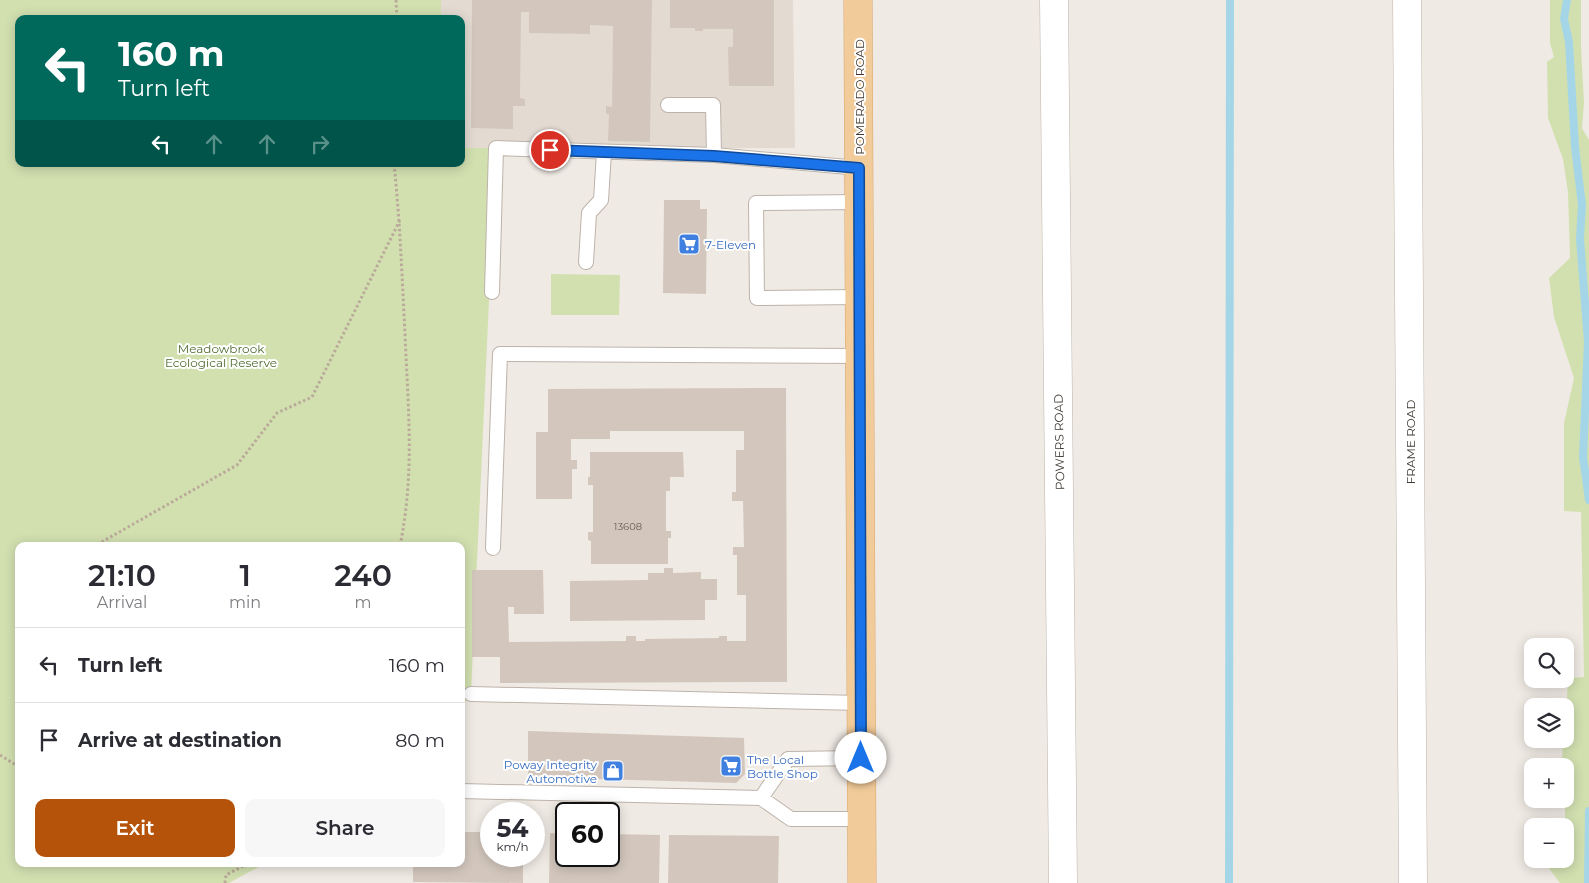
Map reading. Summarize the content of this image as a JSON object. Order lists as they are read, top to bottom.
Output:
{
  "streets": {
    "main road": ["POMERADO ROAD"],
    "street": ["POWERS ROAD", "FRAME ROAD"]
  },
  "parks": ["Meadowbrook Ecological Reserve"],
  "places": {
    "supermarket": ["7-Eleven", "The Local Bottle Shop"],
    "shop": ["Poway Integrity Automotive"]
  },
  "house_numbers": ["13608"],
  "page": {
    "turn": ["160 m", "Turn left"],
    "eta": [
      "21:10",
      "Arrival",
      "1",
      "min",
      "240",
      "m"
    ],
    "list": [
      {
        "name": "Turn left",
        "value": "160 m"
      },
      {
        "name": "Arrive at destination",
        "value": "80 m"
      }
    ],
    "map_buttons": ["+", "−"],
    "buttons": ["Exit", "Share"],
    "speed": "54 km/h",
    "limit": "60"
  }
}
